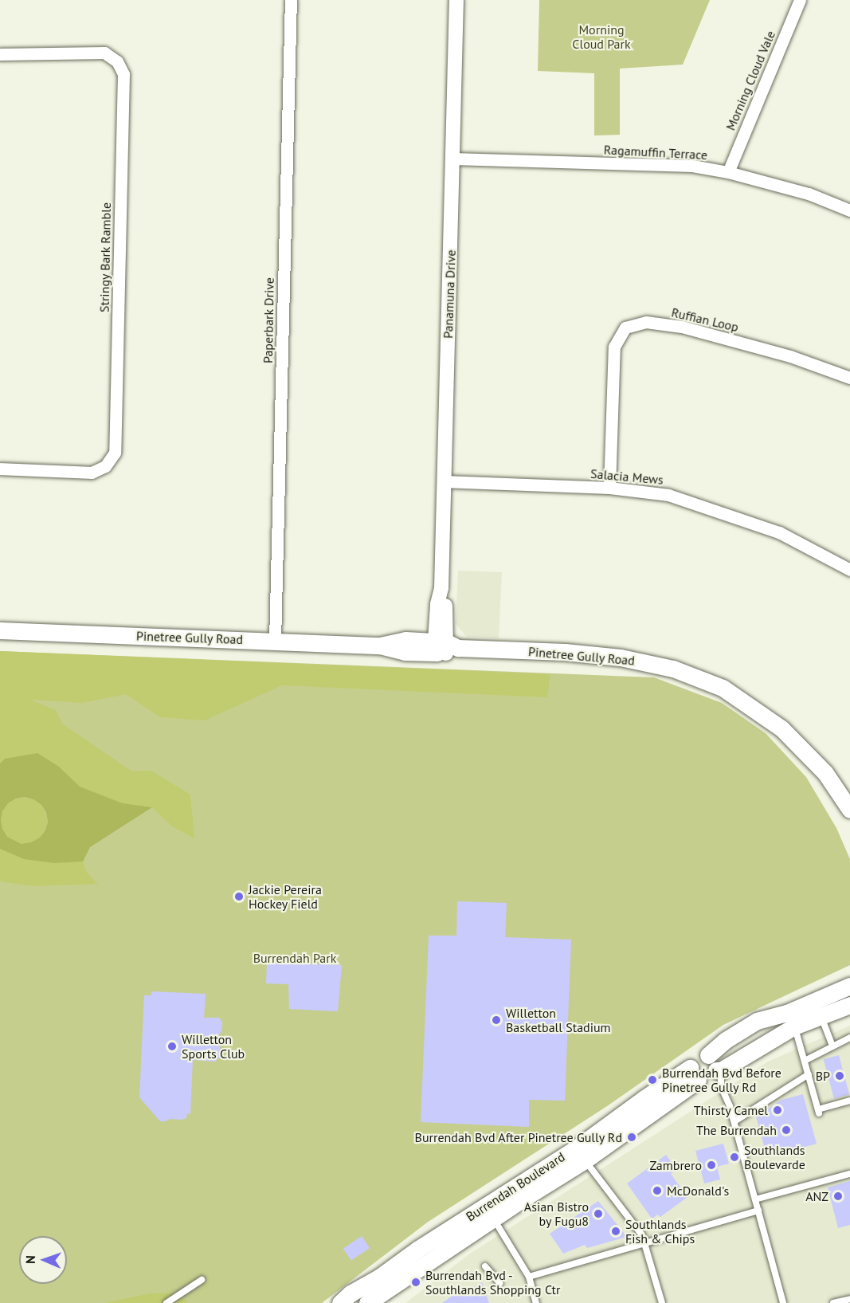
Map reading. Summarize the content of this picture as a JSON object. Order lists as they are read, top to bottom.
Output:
{
  "streets": {
    "main road": ["Pinetree Gully Road", "Burrendah Boulevard"],
    "street": [
      "Morning Cloud Vale",
      "Ragamuffin Terrace",
      "Stringy Bark Ramble",
      "Panamuna Drive",
      "Ruffian Loop",
      "Paperbark Drive",
      "Salacia Mews"
    ]
  },
  "crossings": [
    ["Morning Cloud Vale", "Ragamuffin Terrace"],
    ["Ragamuffin Terrace", "Panamuna Drive"],
    ["Panamuna Drive", "Salacia Mews"],
    ["Panamuna Drive", "Pinetree Gully Road"],
    ["Ruffian Loop", "Salacia Mews"],
    ["Paperbark Drive", "Pinetree Gully Road"]
  ],
  "parks": ["Morning Cloud Park", "Burrendah Park"],
  "places": [
    "Jackie Pereira Hockey Field",
    "Willetton Basketball Stadium",
    "Willetton Sports Club",
    "BP",
    "Burrendah Bvd Before Pinetree Gully Rd",
    "Thirsty Camel",
    "The Burrendah",
    "Burrendah Bvd After Pinetree Gully Rd",
    "Southlands Boulevarde",
    "Zambrero",
    "McDonald's",
    "ANZ",
    "Asian Bistro by Fugu8",
    "Southlands Fish & Chips",
    "Burrendah Bvd - Southlands Shopping Ctr"
  ],
  "north": "left"
}
